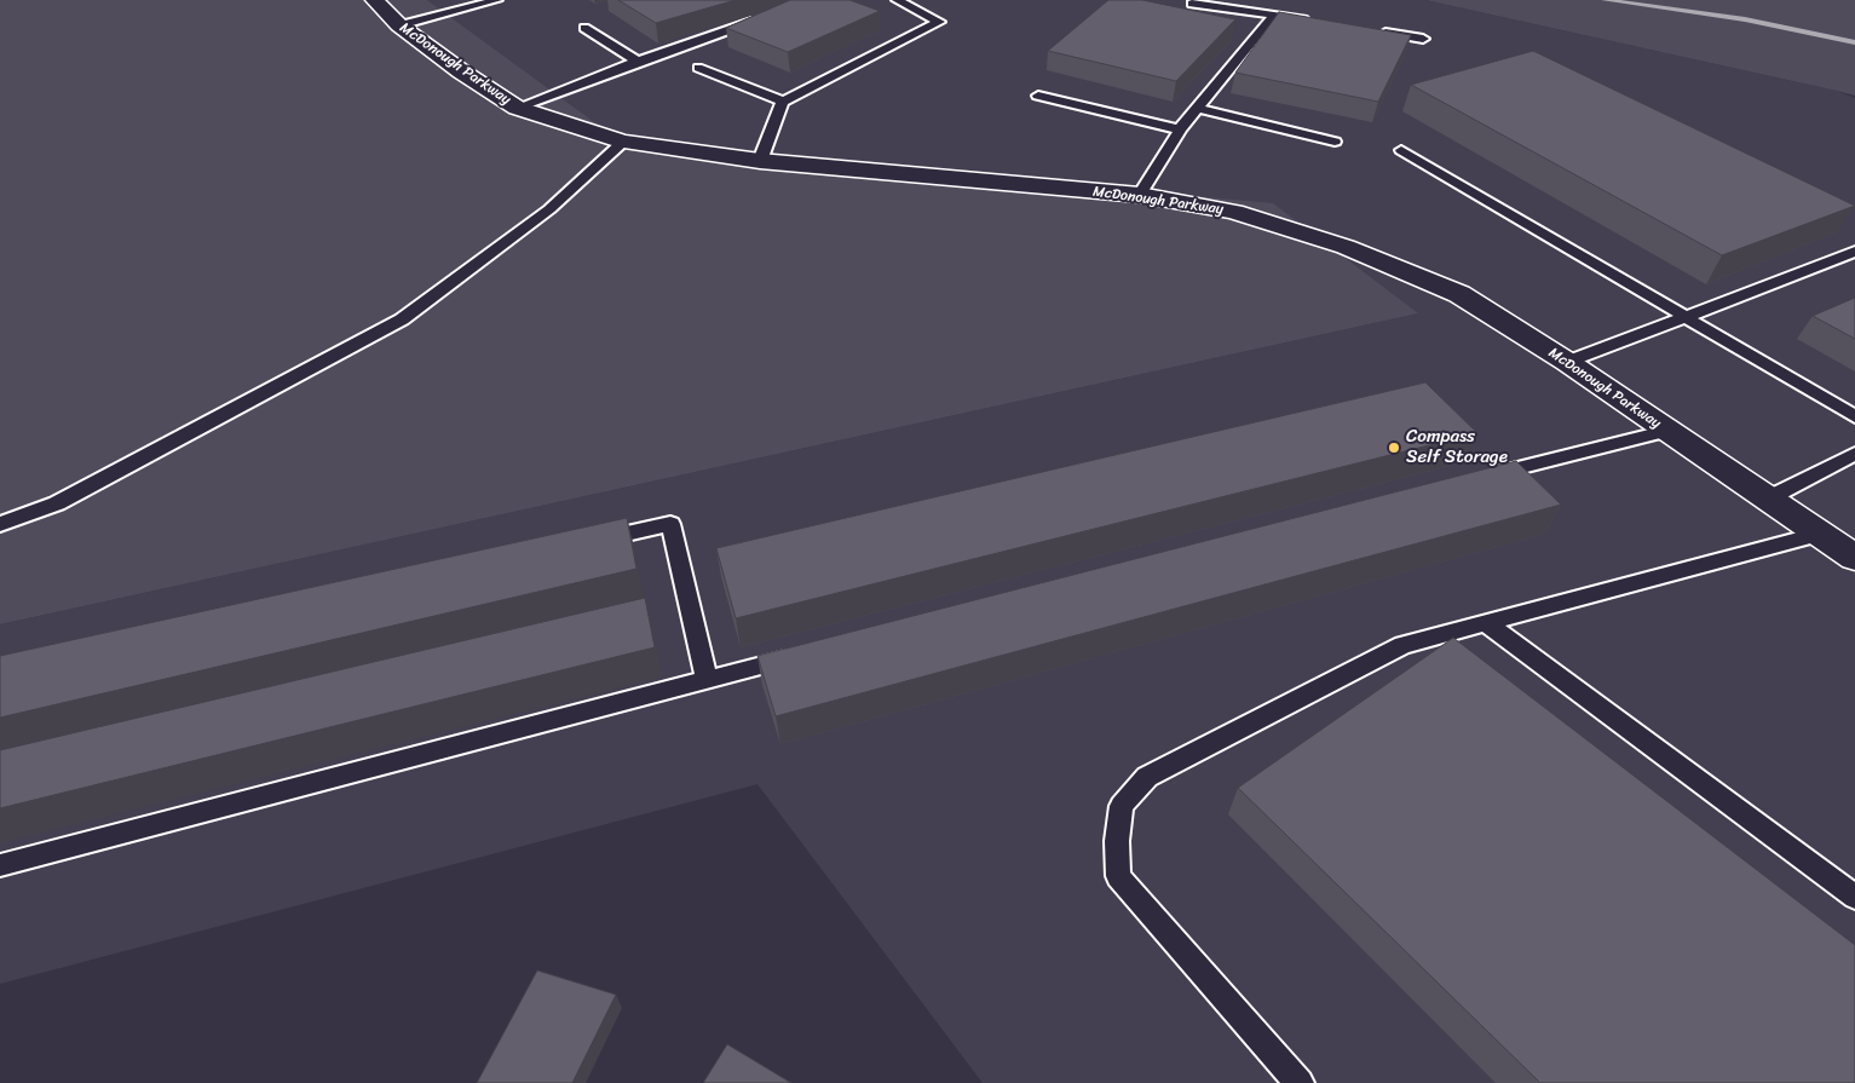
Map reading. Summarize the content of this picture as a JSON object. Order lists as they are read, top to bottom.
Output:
{
  "streets": {
    "street": ["McDonough Parkway"]
  },
  "places": ["Compass Self Storage"]
}
